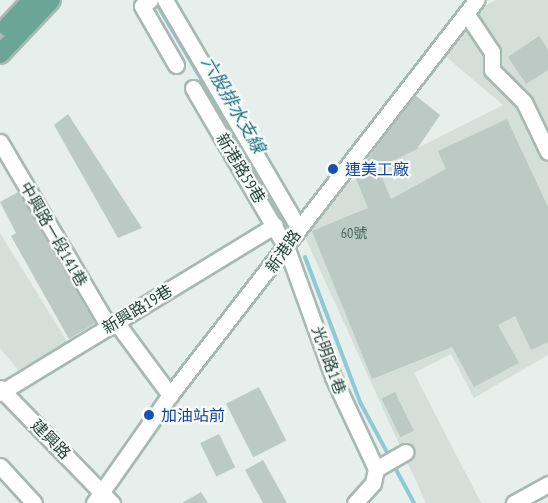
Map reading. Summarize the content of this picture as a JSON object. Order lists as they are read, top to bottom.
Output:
{
  "streets": {
    "street": [
      "新港路59巷",
      "中興路一段141巷",
      "新港路",
      "新興路19巷",
      "光明路1巷",
      "建興路"
    ]
  },
  "crossings": [
    ["新港路59巷", "新港路"],
    ["新港路59巷", "新興路19巷"],
    ["新港路59巷", "光明路1巷"],
    ["中興路一段141巷", "新港路"],
    ["中興路一段141巷", "新興路19巷"],
    ["新港路", "光明路1巷"],
    ["新港路", "建興路"],
    ["新興路19巷", "建興路"]
  ],
  "water": ["六股排水支線"],
  "places": ["連美工廠", "加油站前"],
  "house_numbers": ["60號"]
}
